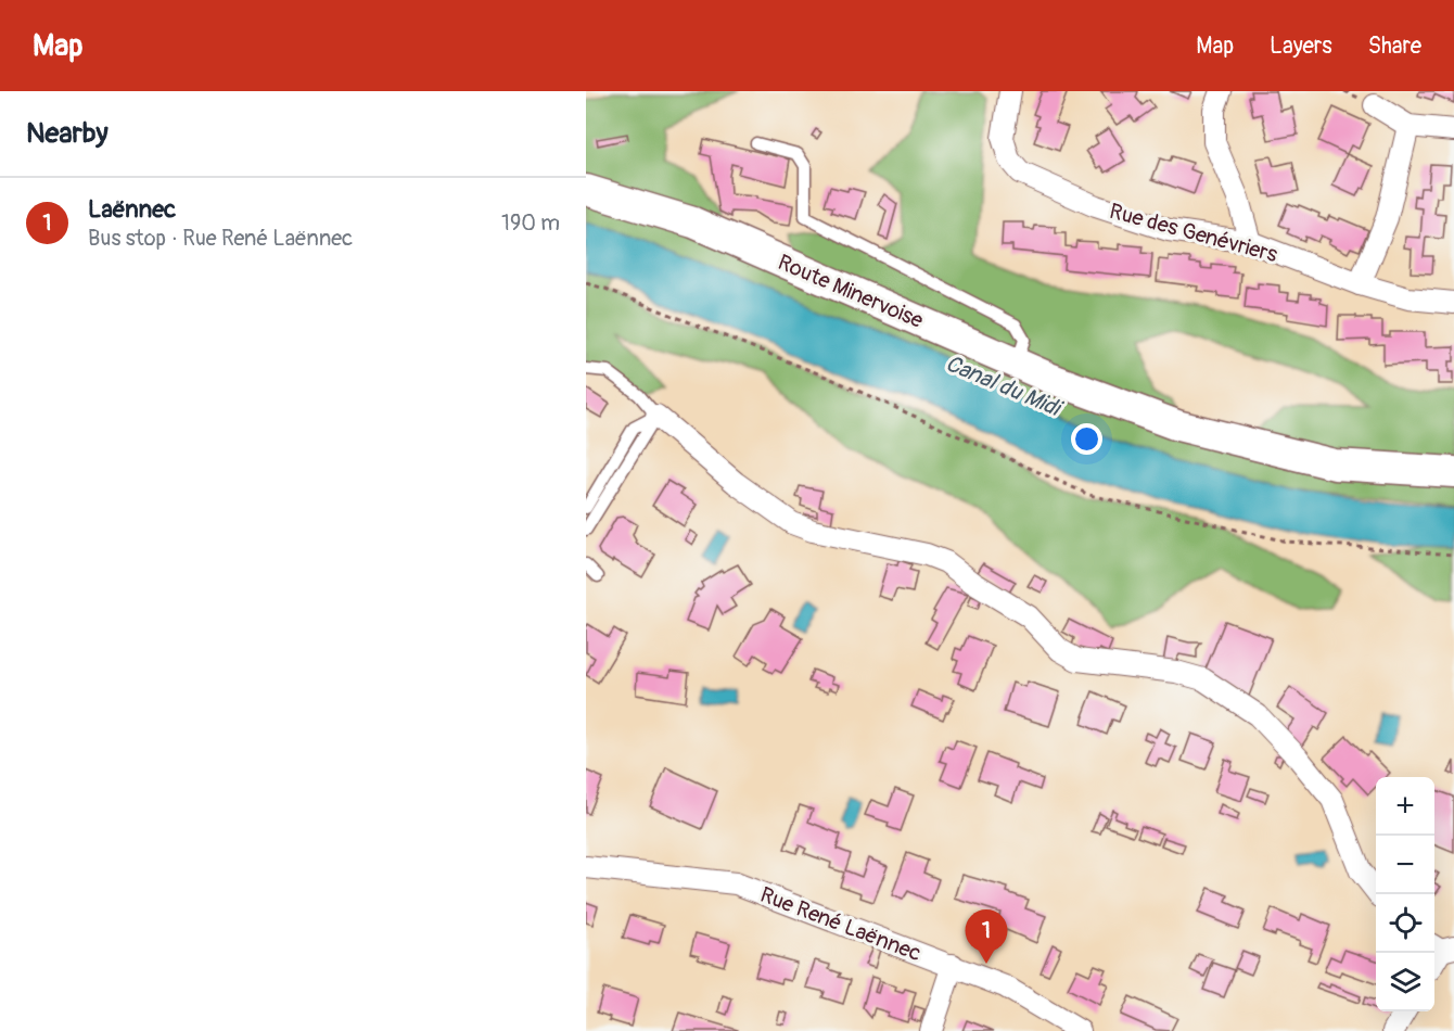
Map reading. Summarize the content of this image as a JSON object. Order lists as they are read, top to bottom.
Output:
{
  "streets": {
    "main road": ["Route Minervoise"],
    "street": ["Rue des Genévriers", "Rue René Laënnec"]
  },
  "water": ["Canal du Midi"],
  "page": {
    "header": "Map",
    "nav": ["Map", "Layers", "Share"],
    "heading": "Nearby",
    "list": [
      {
        "mark": "1",
        "name": "Laënnec",
        "note": "Bus stop · Rue René Laënnec",
        "value": "190 m"
      }
    ],
    "map_buttons": ["+", "−"],
    "pins": "1"
  }
}
